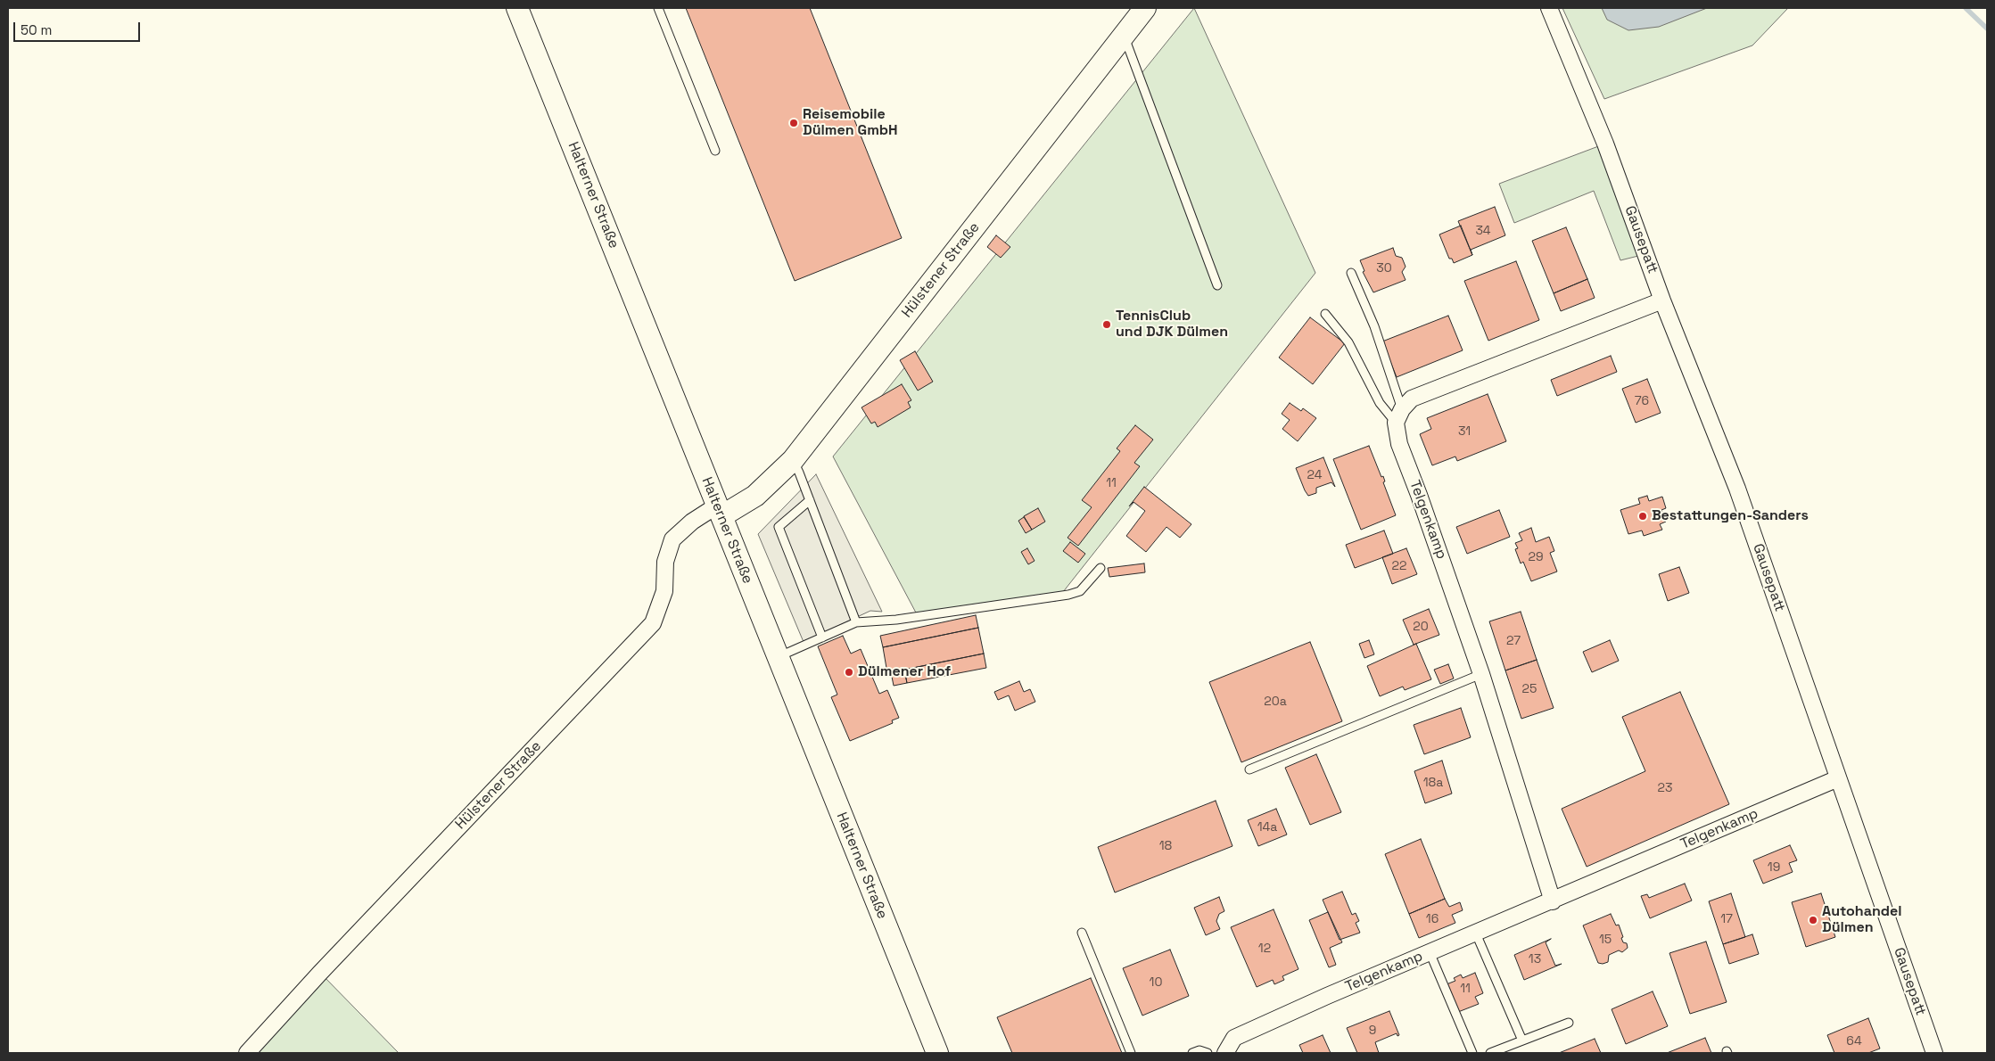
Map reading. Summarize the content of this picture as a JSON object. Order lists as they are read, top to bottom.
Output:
{
  "streets": {
    "main road": ["Halterner Straße", "Hülstener Straße"],
    "street": ["Gausepatt", "Telgenkamp"]
  },
  "crossings": [
    ["Halterner Straße", "Hülstener Straße"],
    ["Gausepatt", "Telgenkamp"]
  ],
  "places": [
    "Reisemobile Dülmen GmbH",
    "TennisClub und DJK Dülmen",
    "Bestattungen-Sanders",
    "Dülmener Hof",
    "Autohandel Dülmen"
  ],
  "house_numbers": [
    "34",
    "30",
    "76",
    "31",
    "24",
    "11",
    "29",
    "22",
    "20",
    "27",
    "25",
    "20a",
    "18a",
    "23",
    "14a",
    "18",
    "19",
    "16",
    "17",
    "15",
    "12",
    "13",
    "10",
    "11",
    "9",
    "64"
  ],
  "scale_bar": "50 m"
}
